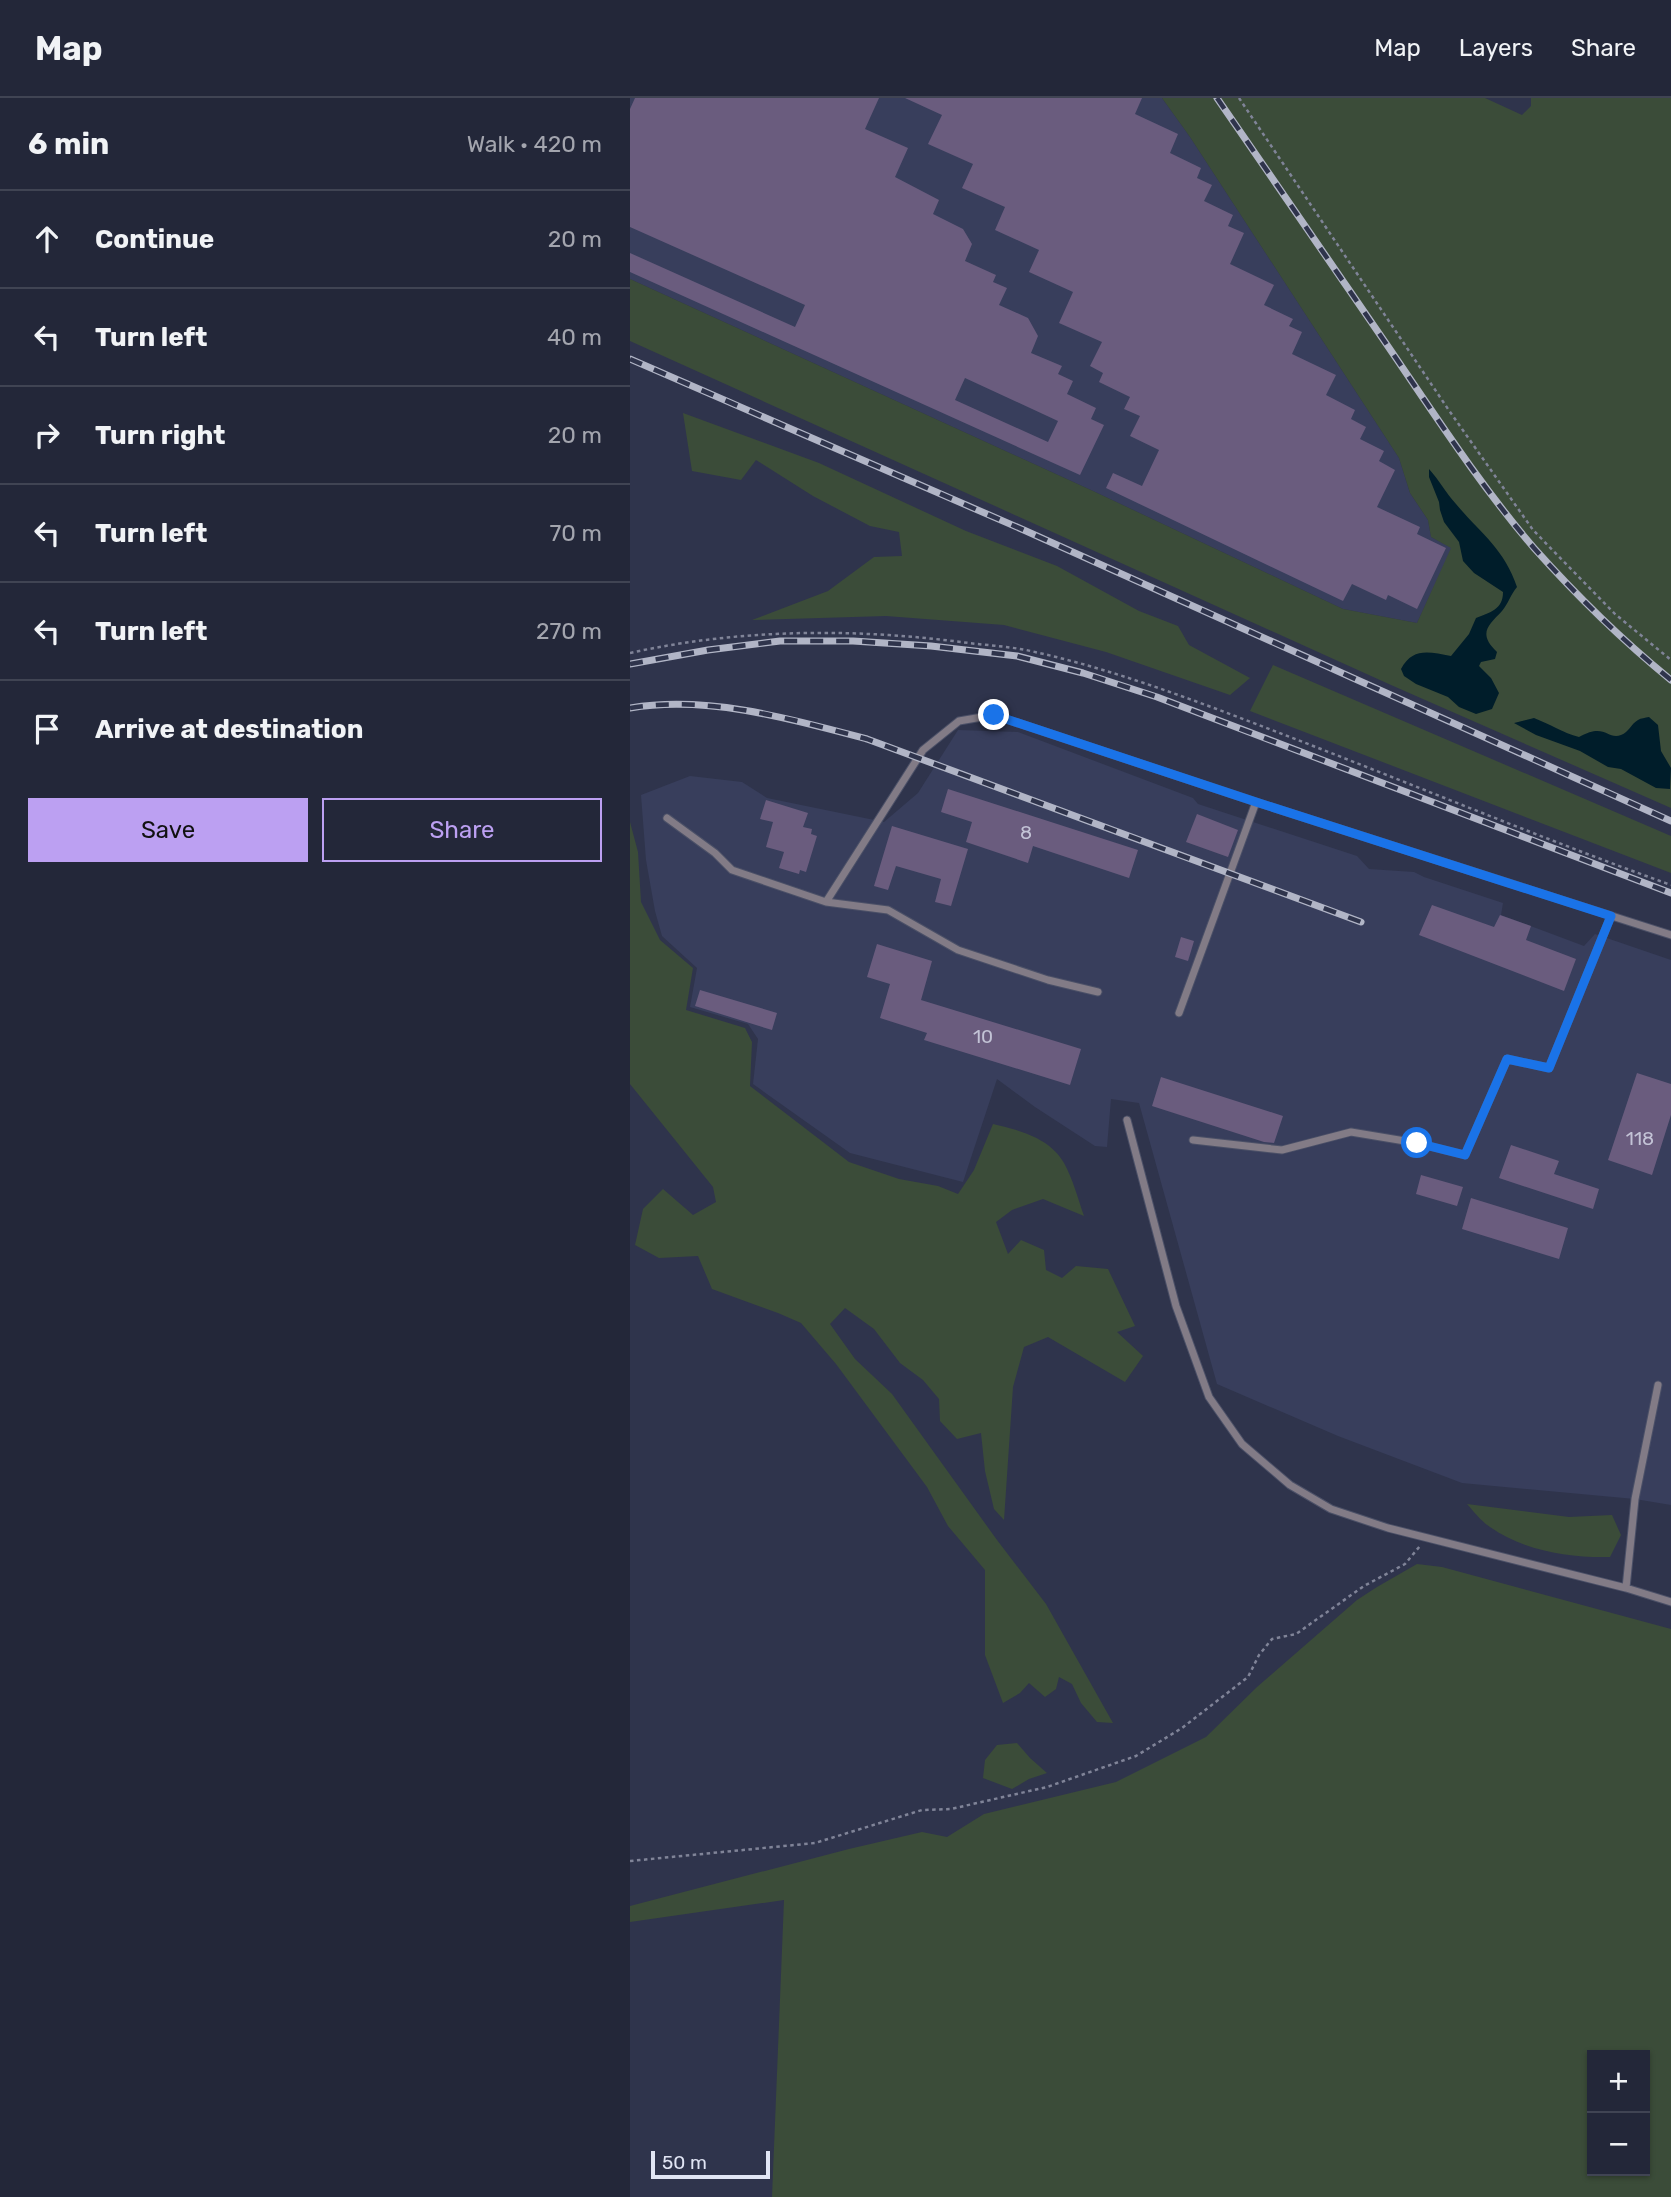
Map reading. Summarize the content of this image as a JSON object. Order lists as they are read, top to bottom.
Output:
{
  "house_numbers": ["8", "10", "118"],
  "scale_bar": "50 m",
  "page": {
    "header": "Map",
    "nav": ["Map", "Layers", "Share"],
    "heading": ["6 min", "Walk · 420 m"],
    "list": [
      ["Continue", "20 m"],
      ["Turn left", "40 m"],
      ["Turn right", "20 m"],
      ["Turn left", "70 m"],
      ["Turn left", "270 m"],
      "Arrive at destination"
    ],
    "buttons": ["Save", "Share"],
    "map_buttons": ["+", "−"],
    "scale": "50 m"
  }
}
